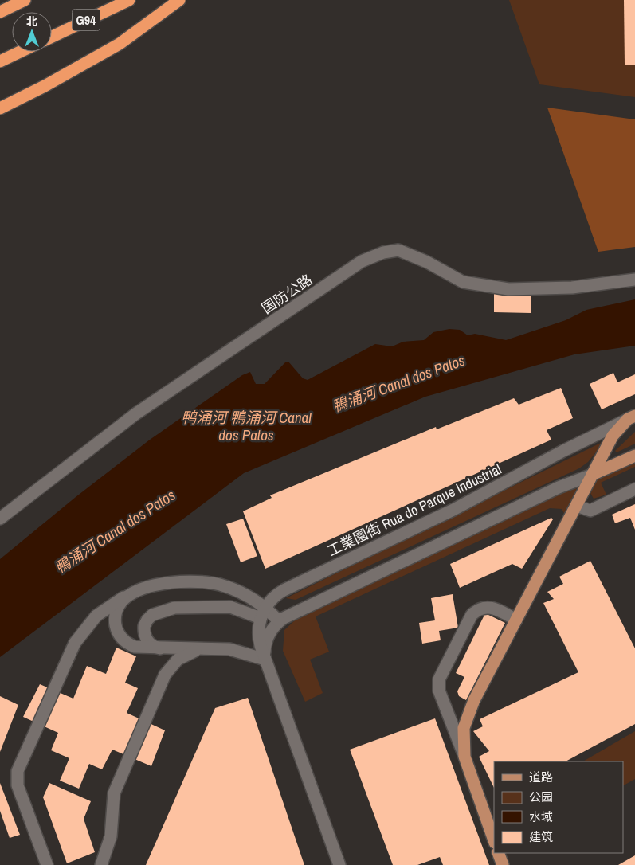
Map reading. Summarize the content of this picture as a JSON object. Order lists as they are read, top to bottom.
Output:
{
  "streets": {
    "highway": ["G94"],
    "street": ["国防公路", "工業園街 Rua do Parque Industrial"]
  },
  "water": ["鴨涌河 Canal dos Patos", "鸭涌河 鴨涌河 Canal dos Patos"],
  "legend": [
    "道路",
    "公园",
    "水域",
    "建筑"
  ],
  "north": "top"
}
